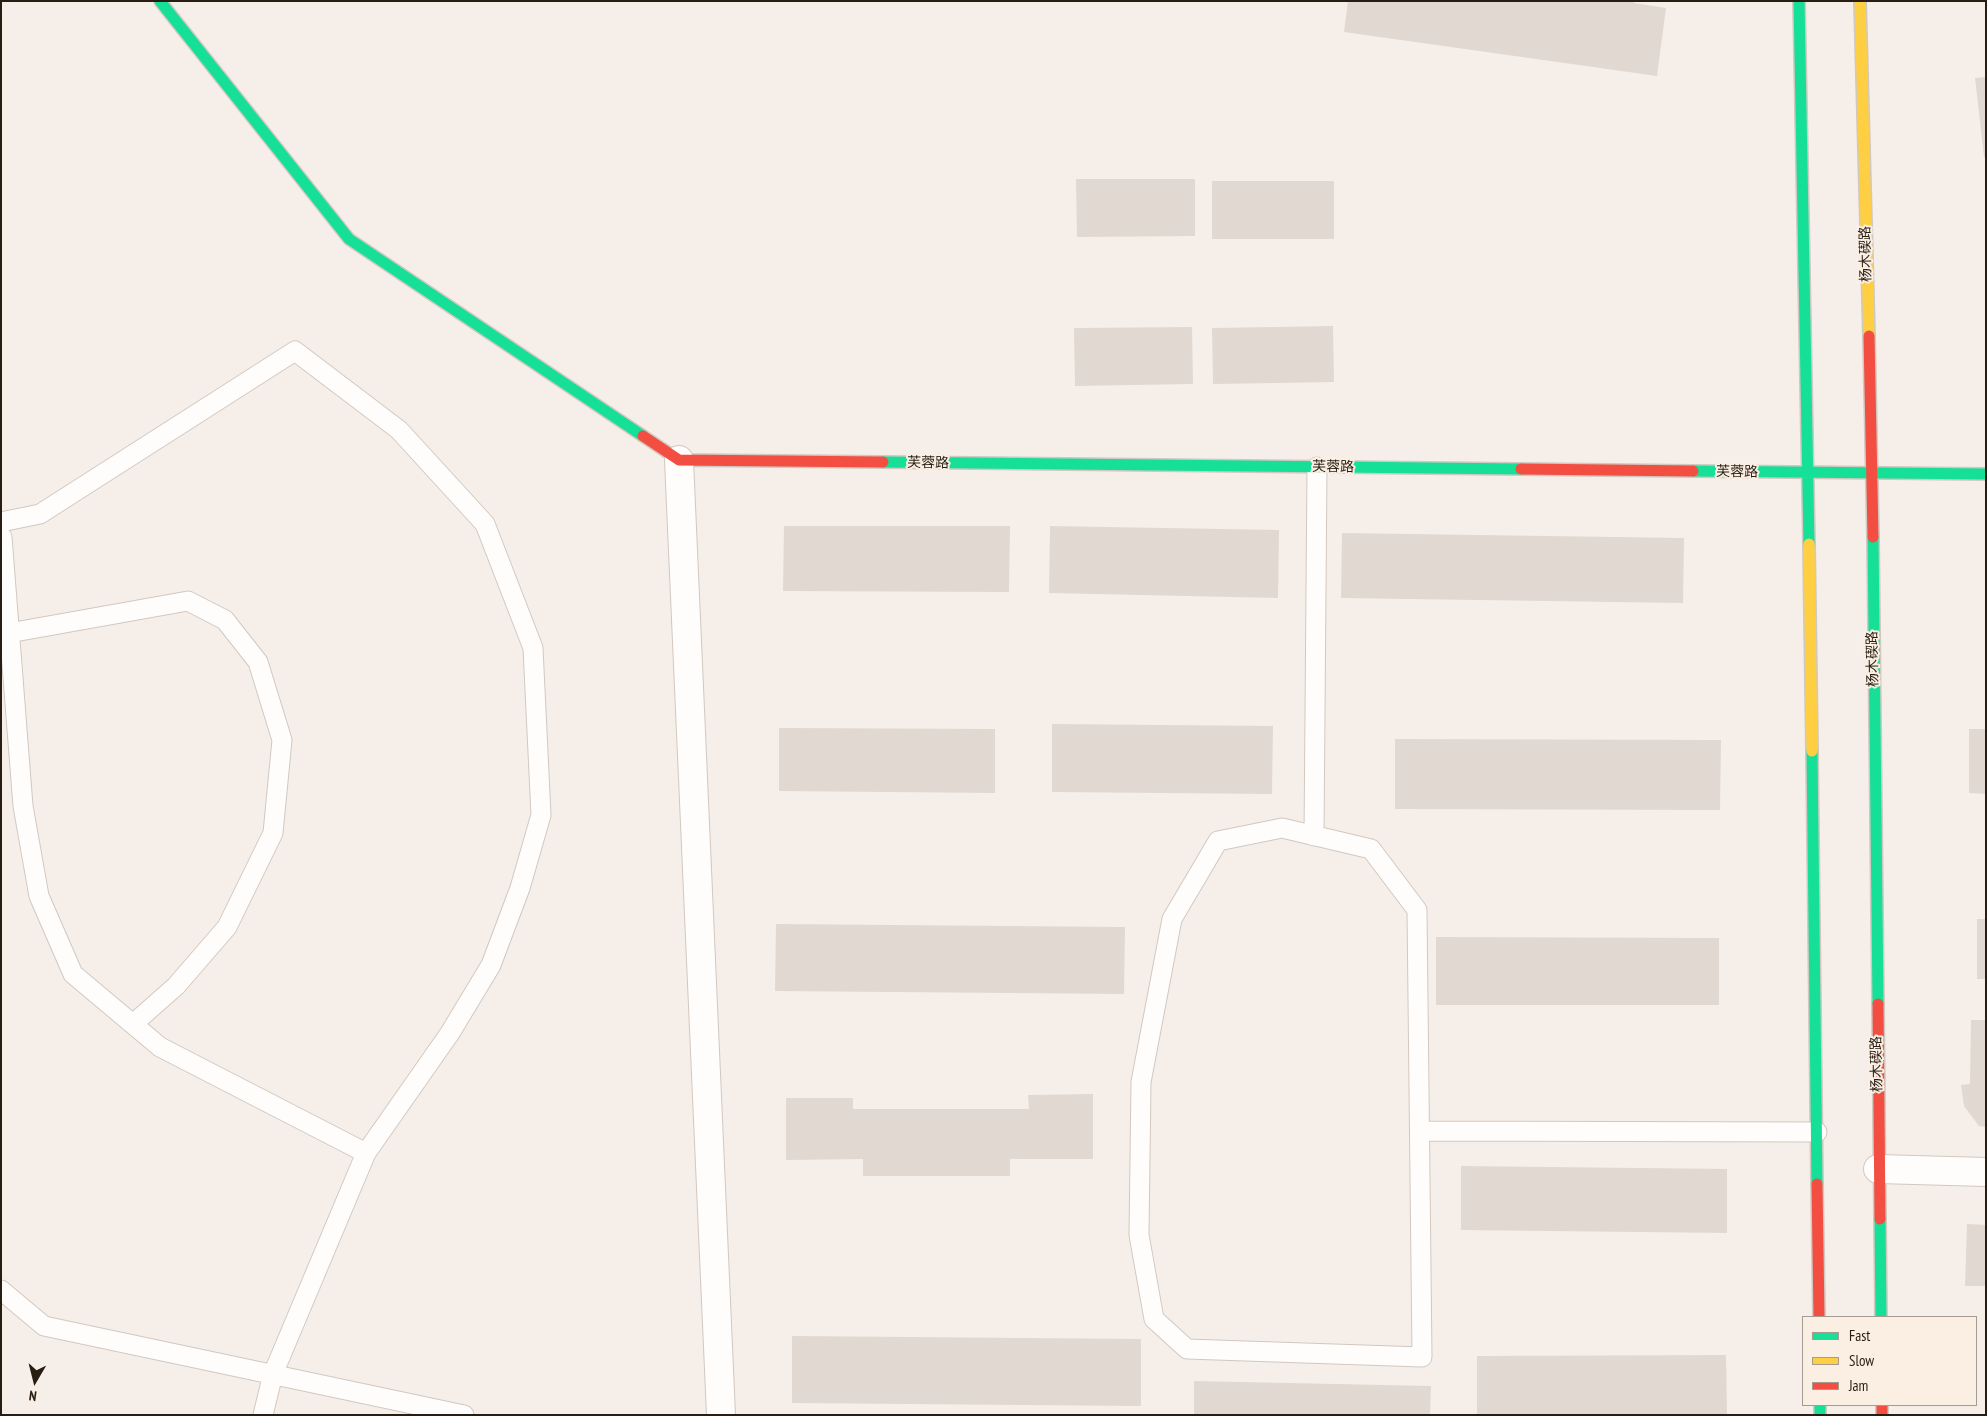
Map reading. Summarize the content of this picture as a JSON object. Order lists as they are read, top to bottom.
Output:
{
  "streets": {
    "street": ["杨木碶路", "芙蓉路"]
  },
  "crossings": [
    ["杨木碶路", "芙蓉路"]
  ],
  "legend": ["Fast", "Slow", "Jam"],
  "north": "bottom"
}
